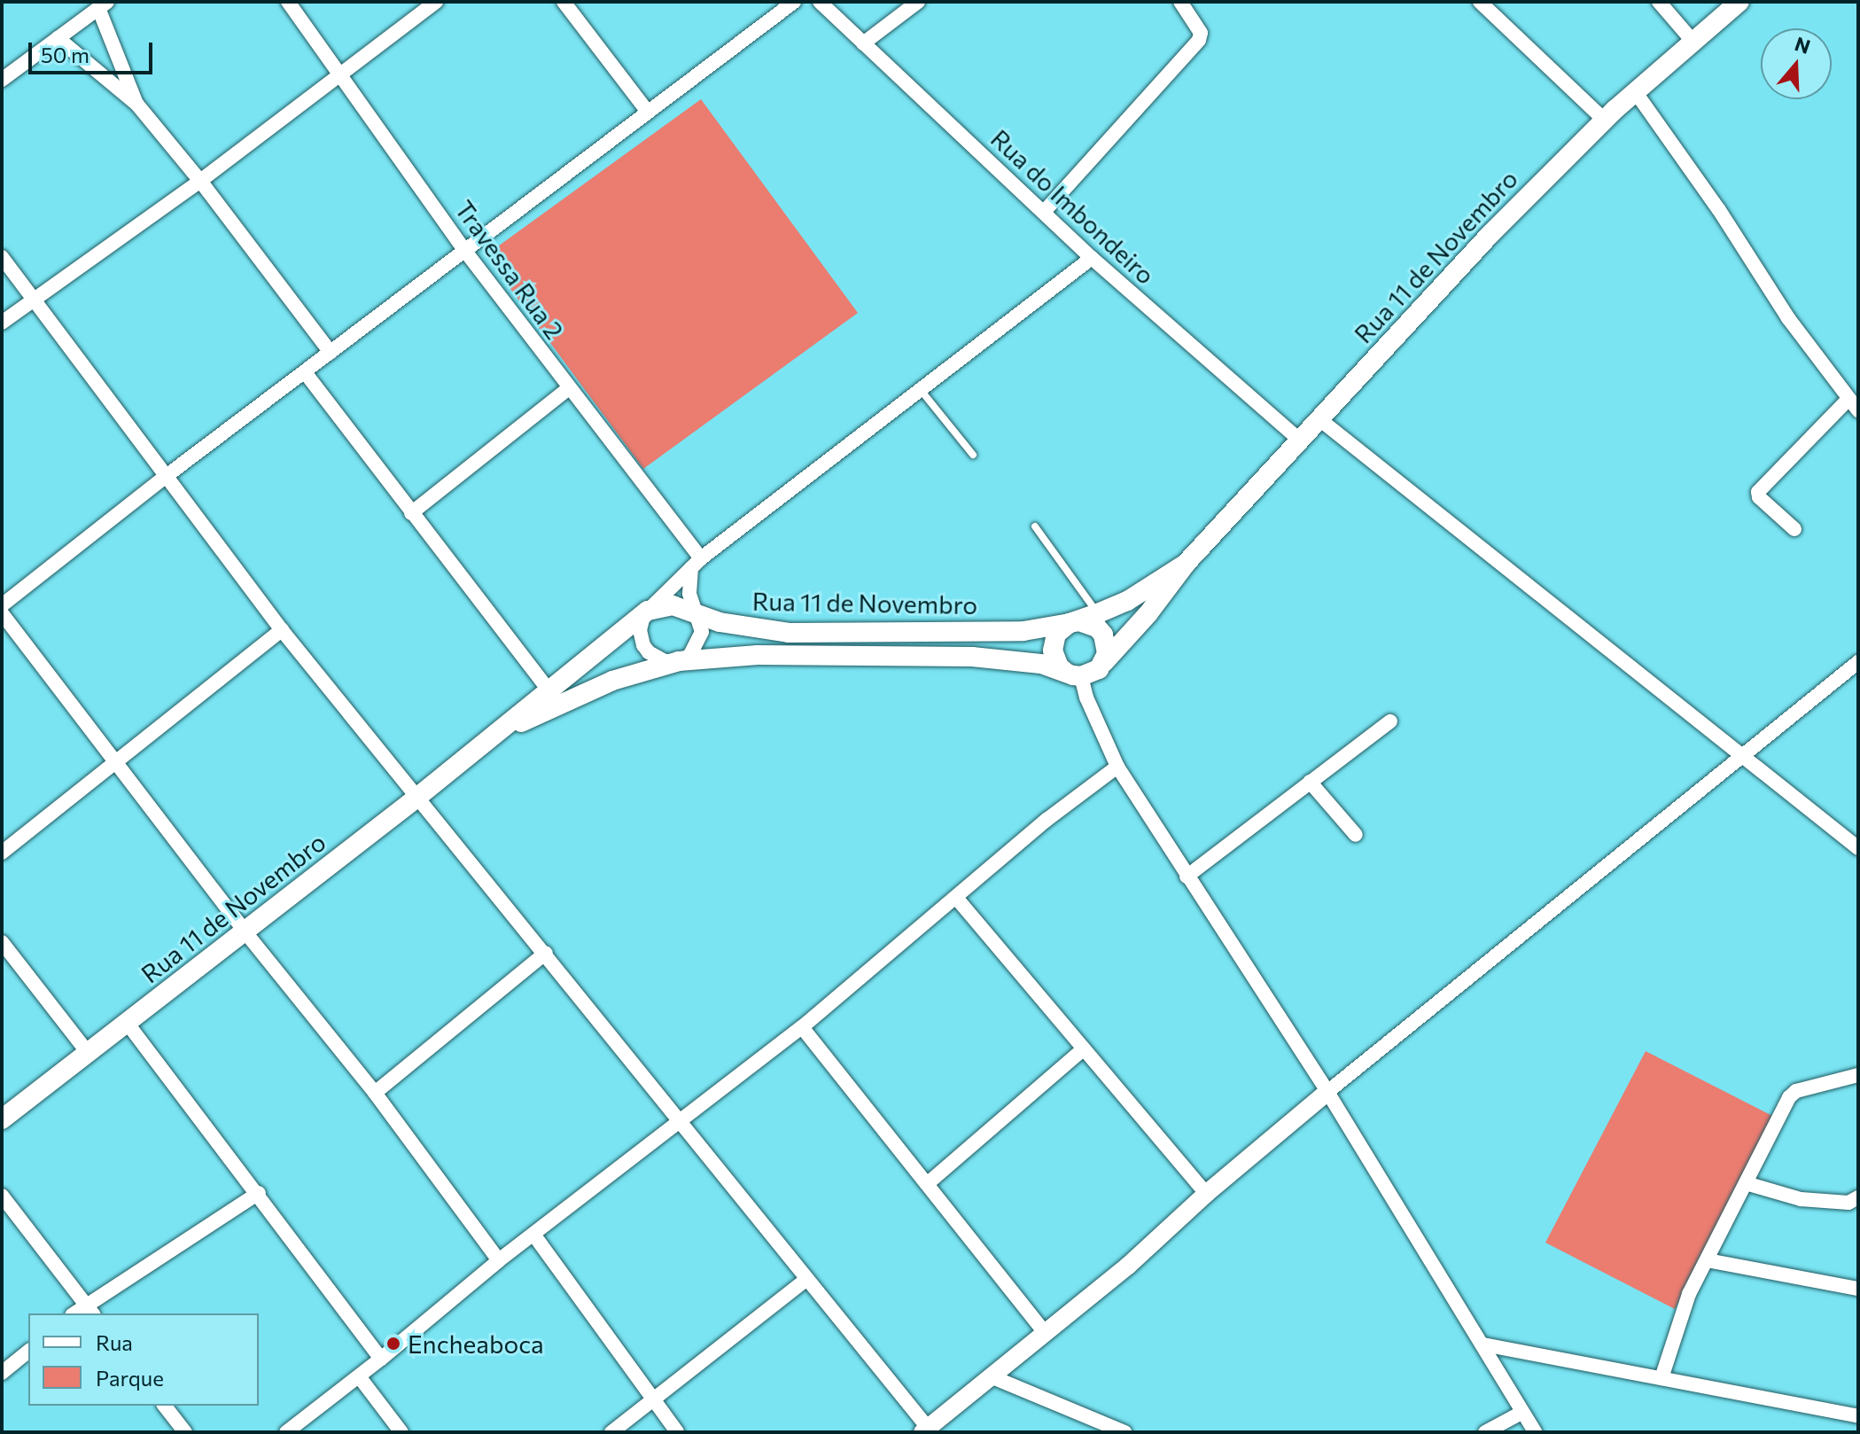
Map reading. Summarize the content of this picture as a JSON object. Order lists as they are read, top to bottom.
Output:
{
  "streets": {
    "main road": ["Rua 11 de Novembro"],
    "street": ["Rua do Imbondeiro", "Travessa Rua 2"]
  },
  "crossings": [
    ["Rua do Imbondeiro", "Rua 11 de Novembro"]
  ],
  "places": ["Encheaboca"],
  "legend": ["Rua", "Parque"],
  "scale_bar": "50 m",
  "north": "top"
}
